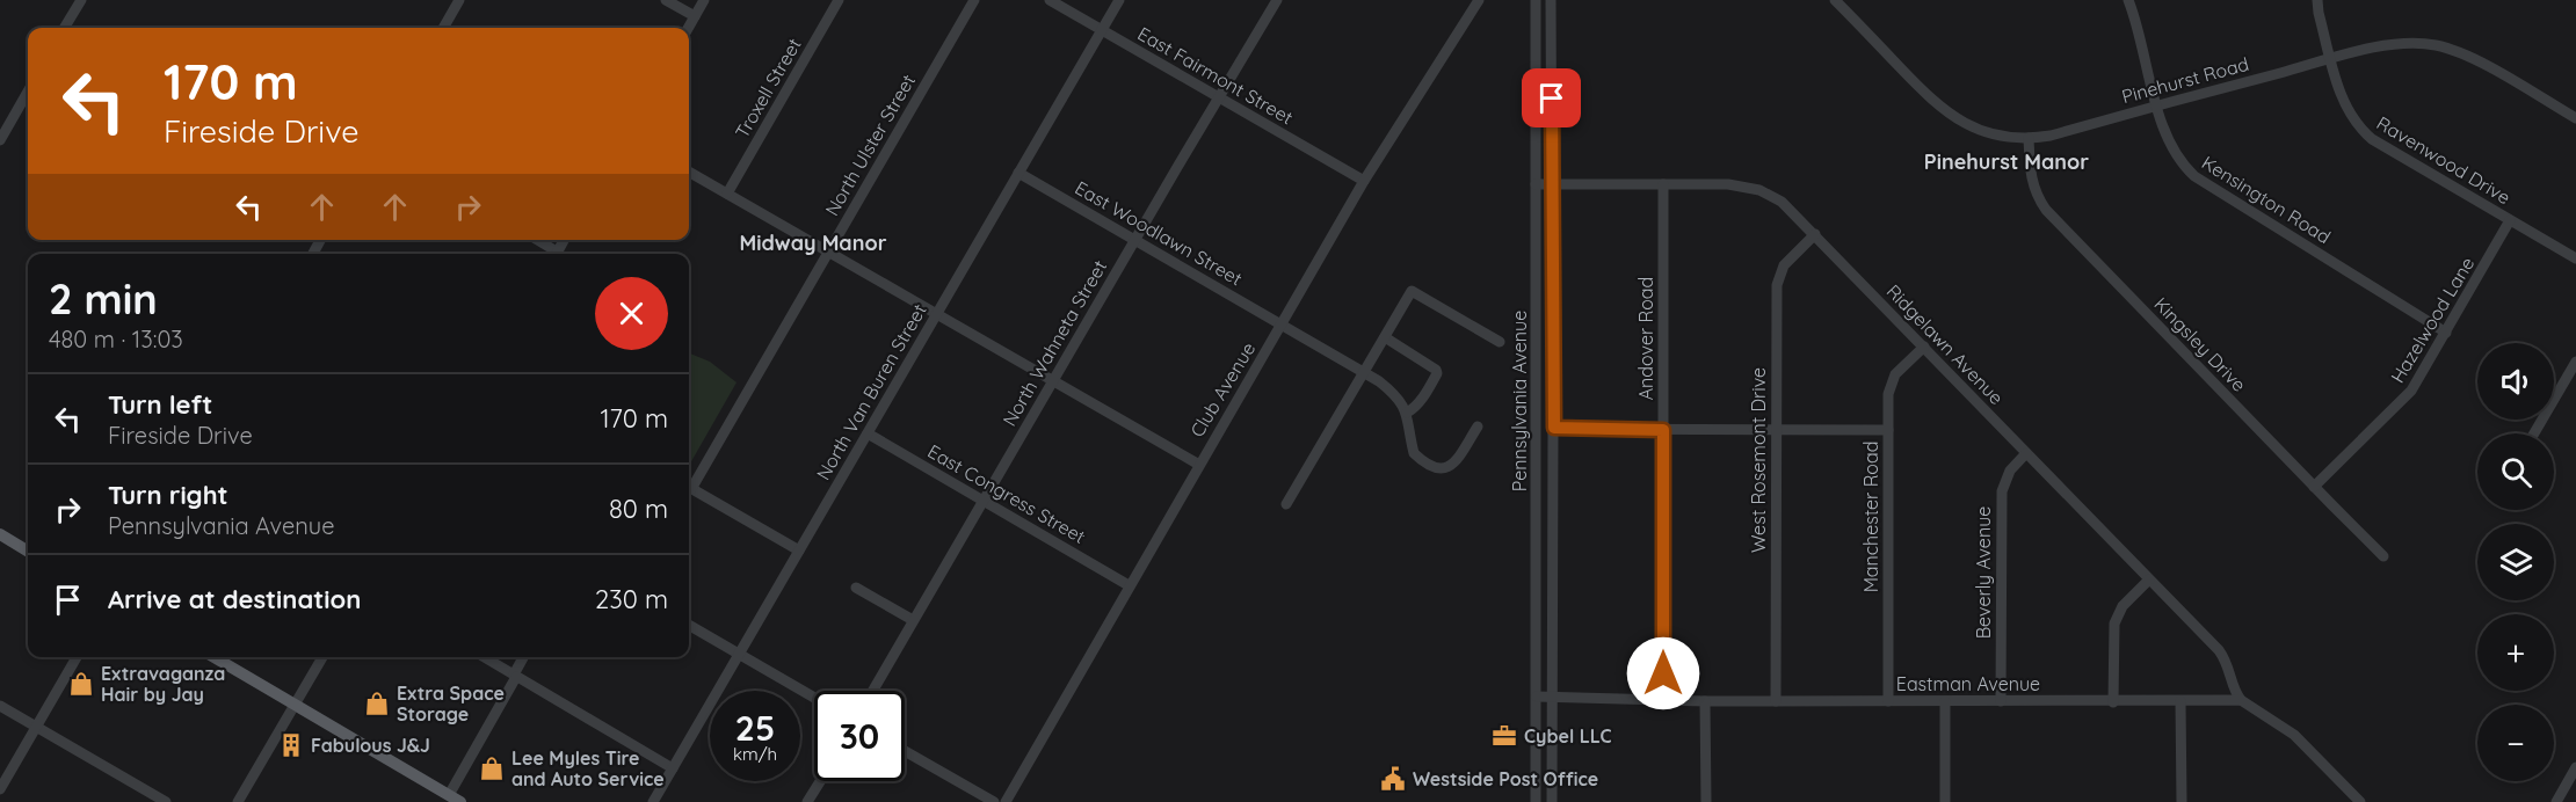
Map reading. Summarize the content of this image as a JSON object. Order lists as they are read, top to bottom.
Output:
{
  "streets": {
    "street": [
      "East Fairmont Street",
      "Pinehurst Road",
      "Troxell Street",
      "North Ulster Street",
      "Ravenwood Drive",
      "Kensington Road",
      "East Woodlawn Street",
      "Hazelwood Lane",
      "Andover Road",
      "North Wahneta Street",
      "Ridgelawn Avenue",
      "Kingsley Drive",
      "Club Avenue",
      "North Van Buren Street",
      "Pennsylvania Avenue",
      "West Rosemont Drive",
      "East Congress Street",
      "Manchester Road",
      "Beverly Avenue",
      "Eastman Avenue"
    ]
  },
  "crossings": [
    ["East Fairmont Street", "North Wahneta Street"],
    ["East Fairmont Street", "Club Avenue"],
    ["East Fairmont Street", "North Van Buren Street"],
    ["Pinehurst Road", "Ravenwood Drive"],
    ["Pinehurst Road", "Kensington Road"],
    ["Pinehurst Road", "Kingsley Drive"],
    ["Ravenwood Drive", "Hazelwood Lane"],
    ["Kensington Road", "Hazelwood Lane"],
    ["East Woodlawn Street", "North Wahneta Street"],
    ["East Woodlawn Street", "Club Avenue"],
    ["East Woodlawn Street", "North Van Buren Street"],
    ["Hazelwood Lane", "Kingsley Drive"],
    ["Andover Road", "Ridgelawn Avenue"],
    ["Andover Road", "Eastman Avenue"],
    ["North Wahneta Street", "East Congress Street"],
    ["Ridgelawn Avenue", "Pennsylvania Avenue"],
    ["Ridgelawn Avenue", "West Rosemont Drive"],
    ["Ridgelawn Avenue", "Manchester Road"],
    ["Ridgelawn Avenue", "Beverly Avenue"],
    ["Ridgelawn Avenue", "Eastman Avenue"],
    ["Club Avenue", "East Congress Street"],
    ["North Van Buren Street", "East Congress Street"],
    ["Pennsylvania Avenue", "Eastman Avenue"],
    ["West Rosemont Drive", "Eastman Avenue"],
    ["Manchester Road", "Eastman Avenue"],
    ["Beverly Avenue", "Eastman Avenue"]
  ],
  "districts": ["Pinehurst Manor", "Midway Manor"],
  "places": {
    "shop": ["Extravaganza Hair by Jay", "Extra Space Storage", "Lee Myles Tire and Auto Service"],
    "office": ["Cybel LLC"],
    "building": ["Fabulous J&J"],
    "public building": ["Westside Post Office"]
  },
  "page": {
    "turn": ["170 m", "Fireside Drive"],
    "heading": ["2 min", "480 m · 13:03"],
    "map_buttons": ["+", "−"],
    "list": [
      {
        "name": "Turn left",
        "note": "Fireside Drive",
        "value": "170 m"
      },
      {
        "name": "Turn right",
        "note": "Pennsylvania Avenue",
        "value": "80 m"
      },
      {
        "name": "Arrive at destination",
        "value": "230 m"
      }
    ],
    "speed": "25 km/h",
    "limit": "30"
  }
}
